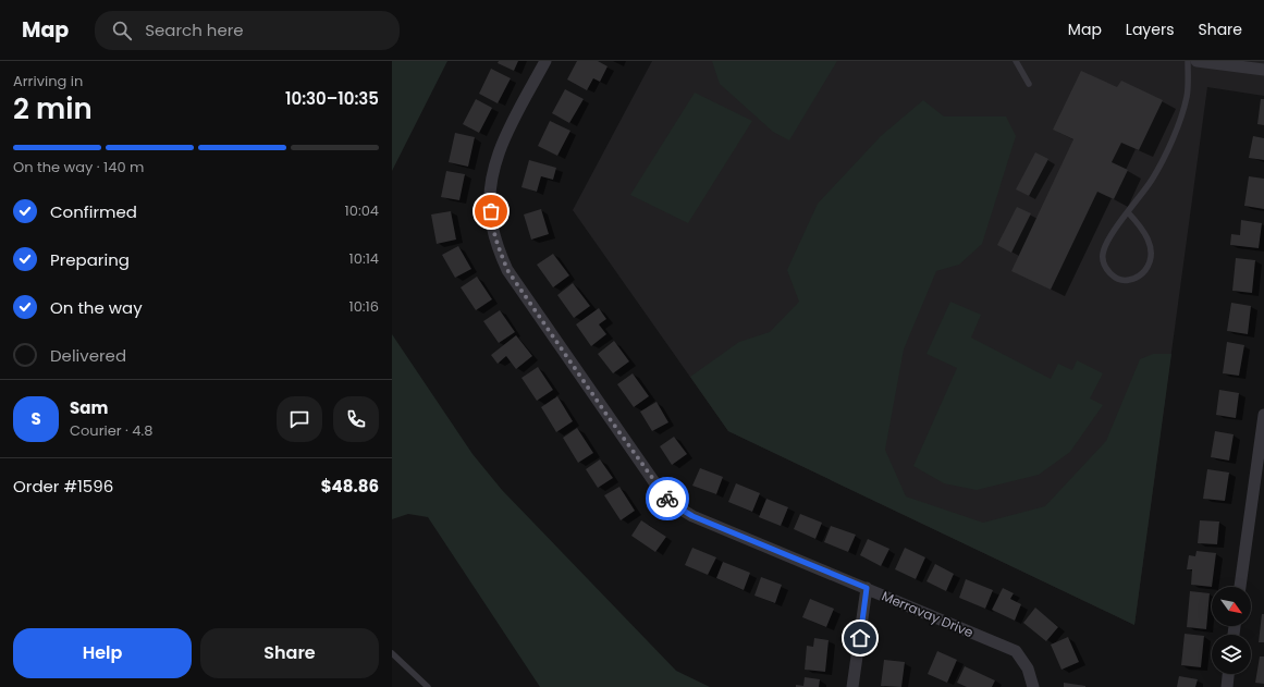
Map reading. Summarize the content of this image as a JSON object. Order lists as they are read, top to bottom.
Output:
{
  "streets": {
    "street": ["Merravay Drive"]
  },
  "north": "bottom right",
  "page": {
    "header": "Map",
    "search": "Search here",
    "nav": ["Map", "Layers", "Share"],
    "heading": ["2 min", "Arriving in", "10:30–10:35"],
    "panel": [
      "Sam",
      "Courier · 4.8",
      "Order #1596",
      "$48.86"
    ],
    "bar": "On the way · 140 m",
    "list": [
      ["Confirmed", "10:04"],
      ["Preparing", "10:14"],
      ["On the way", "10:16"],
      "Delivered"
    ],
    "round": "S",
    "buttons": ["Help", "Share"]
  }
}
